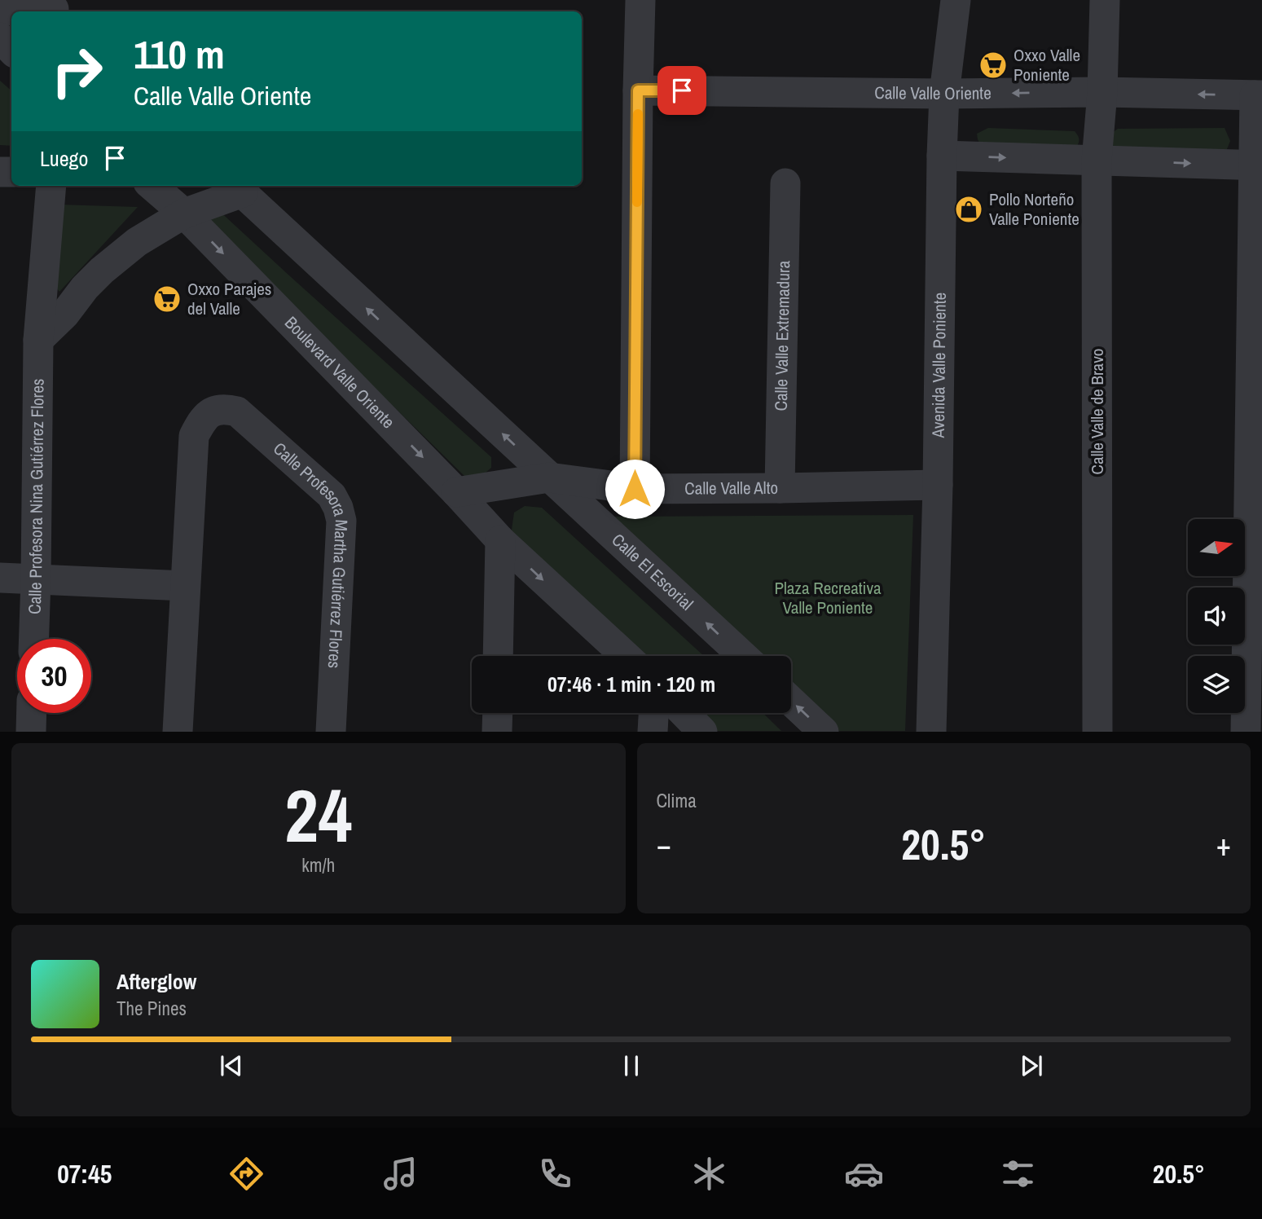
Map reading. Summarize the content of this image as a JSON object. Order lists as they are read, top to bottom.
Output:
{
  "streets": {
    "street": [
      "Calle Valle Oriente",
      "Calle Valle Extremadura",
      "Avenida Valle Poniente",
      "Boulevard Valle Oriente",
      "Calle Valle de Bravo",
      "Calle Valle Alto",
      "Calle Profesora Nina Gutiérrez Flores",
      "Calle Profesora Martha Gutiérrez Flores",
      "Calle El Escorial"
    ]
  },
  "crossings": [
    ["Calle Valle Oriente", "Avenida Valle Poniente"],
    ["Calle Valle Oriente", "Calle Valle de Bravo"],
    ["Calle Valle Extremadura", "Calle Valle Alto"],
    ["Avenida Valle Poniente", "Calle Valle Alto"],
    ["Boulevard Valle Oriente", "Calle Valle Alto"],
    ["Calle Valle Alto", "Calle El Escorial"]
  ],
  "parks": ["Plaza Recreativa Valle Poniente"],
  "places": {
    "supermarket": ["Oxxo Valle Poniente", "Oxxo Parajes del Valle"],
    "shop": ["Pollo Norteño Valle Poniente"]
  },
  "north": "right",
  "page": {
    "turn": ["110 m", "Calle Valle Oriente"],
    "then": "Luego",
    "limit": "30",
    "trip": "07:46 · 1 min · 120 m",
    "tile": [
      ["24", "km/h"],
      "Clima"
    ],
    "heat": ["−", "20.5°", "+"],
    "song": ["Afterglow", "The Pines"],
    "tabs": ["07:45", "20.5°"]
  }
}
